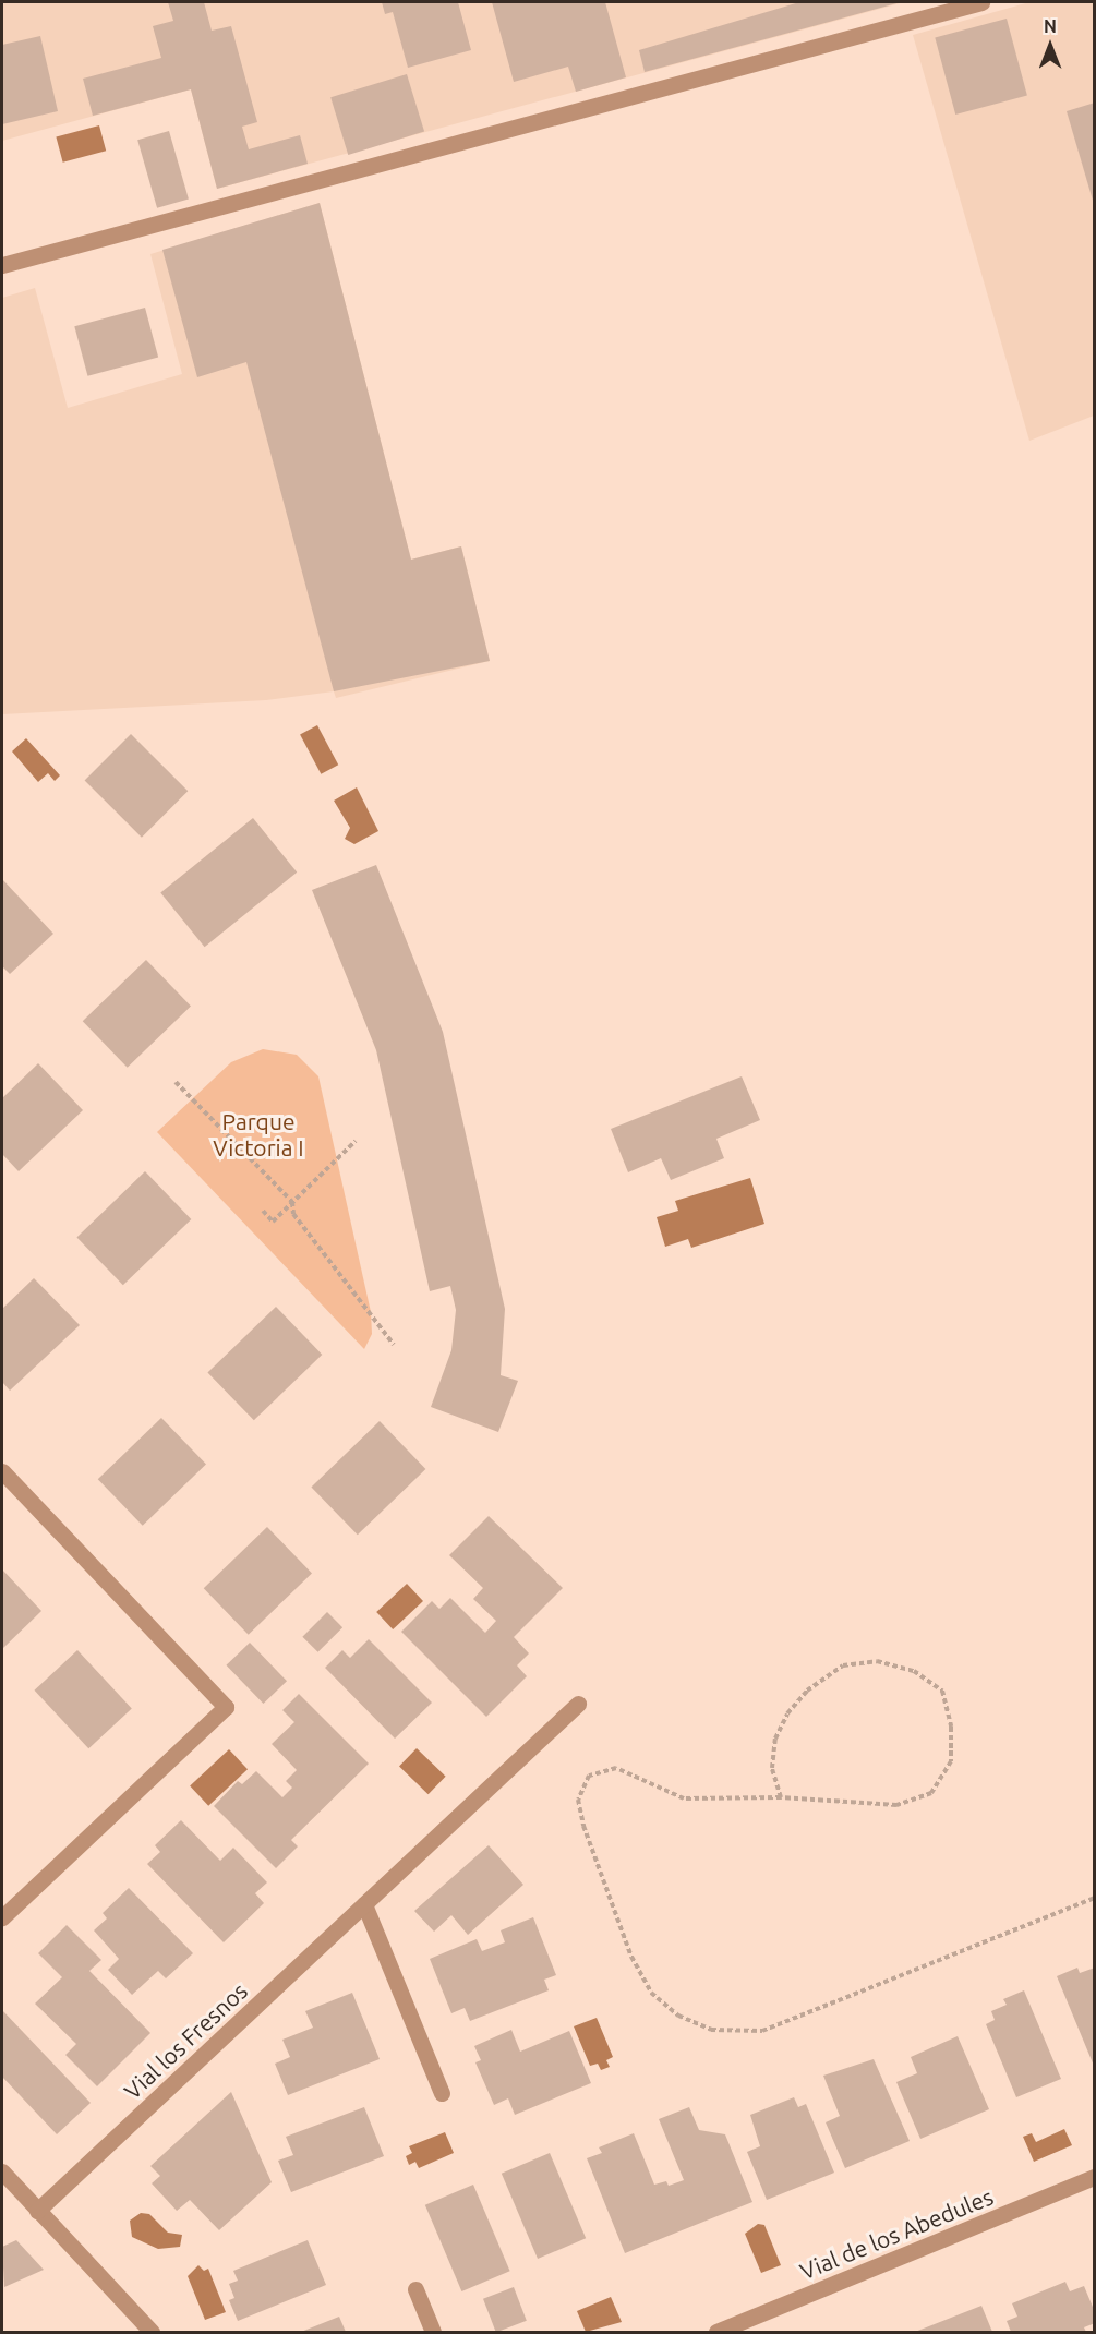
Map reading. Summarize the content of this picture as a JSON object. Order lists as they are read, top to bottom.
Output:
{
  "streets": {
    "street": ["Vial los Fresnos", "Vial de los Abedules"]
  },
  "parks": ["Parque Victoria I"],
  "north": "top"
}
